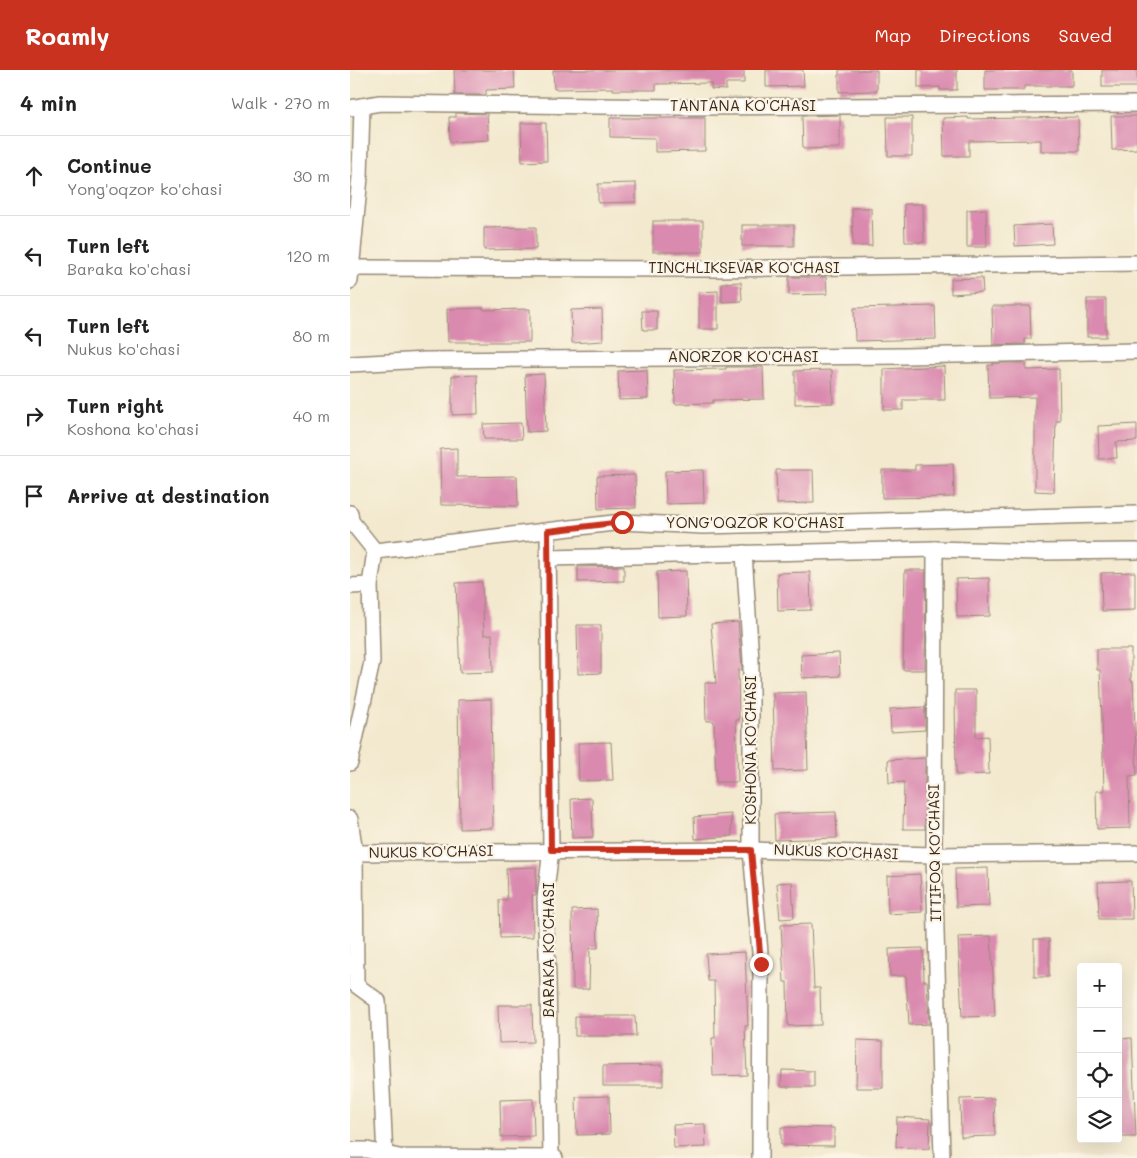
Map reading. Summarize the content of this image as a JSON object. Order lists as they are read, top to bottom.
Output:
{
  "streets": {
    "street": [
      "TANTANA KO'CHASI",
      "TINCHLIKSEVAR KO'CHASI",
      "ANORZOR KO'CHASI",
      "YONG'OQZOR KO'CHASI",
      "KOSHONA KO'CHASI",
      "NUKUS KO'CHASI",
      "ITTIFOQ KO'CHASI",
      "BARAKA KO'CHASI"
    ]
  },
  "crossings": [
    ["YONG'OQZOR KO'CHASI", "BARAKA KO'CHASI"],
    ["KOSHONA KO'CHASI", "NUKUS KO'CHASI"],
    ["NUKUS KO'CHASI", "ITTIFOQ KO'CHASI"],
    ["NUKUS KO'CHASI", "BARAKA KO'CHASI"]
  ],
  "page": {
    "header": "Roamly",
    "nav": ["Map", "Directions", "Saved"],
    "heading": ["4 min", "Walk · 270 m"],
    "list": [
      ["Continue", "Yong'oqzor ko'chasi", "30 m"],
      ["Turn left", "Baraka ko'chasi", "120 m"],
      ["Turn left", "Nukus ko'chasi", "80 m"],
      ["Turn right", "Koshona ko'chasi", "40 m"],
      "Arrive at destination"
    ],
    "map_buttons": ["+", "−"]
  }
}
